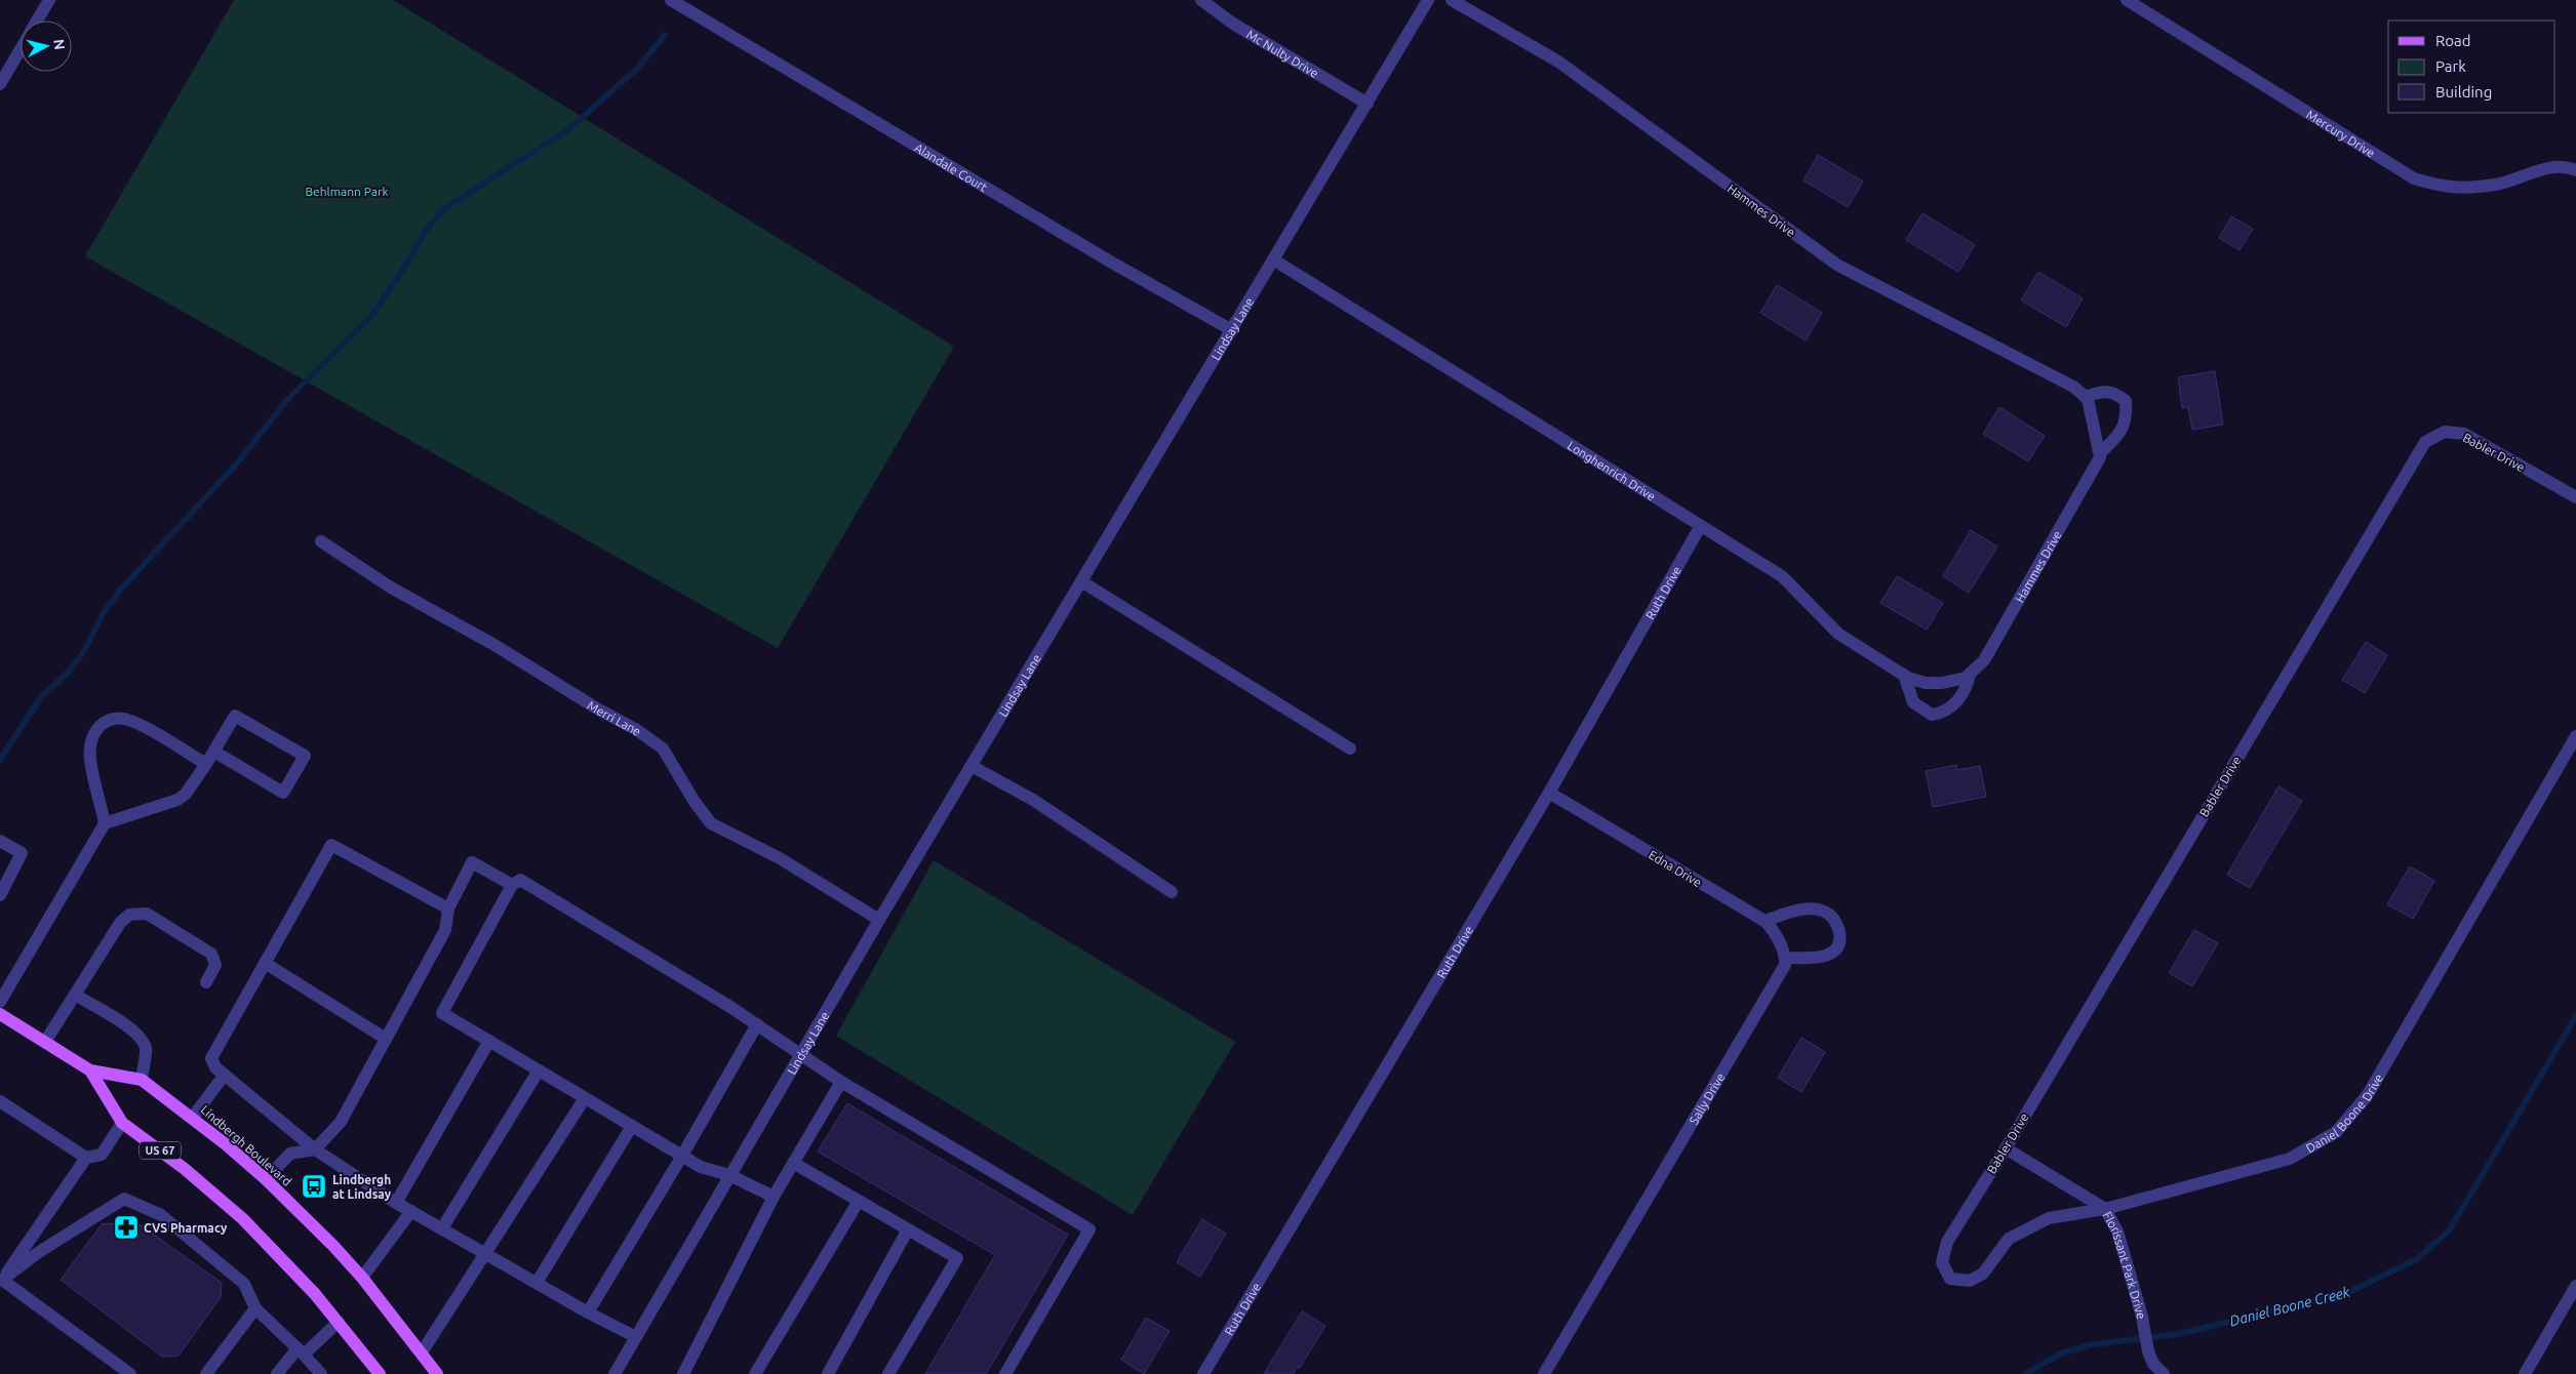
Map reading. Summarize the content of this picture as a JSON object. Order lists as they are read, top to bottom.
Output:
{
  "streets": {
    "main road": ["Lindbergh Boulevard", "US 67"],
    "street": [
      "Mc Nulty Drive",
      "Mercury Drive",
      "Alandale Court",
      "Hammes Drive",
      "Lindsay Lane",
      "Babler Drive",
      "Longhenrich Drive",
      "Ruth Drive",
      "Merri Lane",
      "Edna Drive",
      "Sally Drive",
      "Daniel Boone Drive",
      "Florissant Park Drive"
    ]
  },
  "crossings": [
    ["Mc Nulty Drive", "Lindsay Lane"],
    ["Alandale Court", "Lindsay Lane"],
    ["Hammes Drive", "Longhenrich Drive"],
    ["Lindsay Lane", "Longhenrich Drive"],
    ["Lindsay Lane", "Merri Lane"],
    ["Babler Drive", "Daniel Boone Drive"],
    ["Babler Drive", "Florissant Park Drive"],
    ["Longhenrich Drive", "Ruth Drive"],
    ["Ruth Drive", "Edna Drive"],
    ["Edna Drive", "Sally Drive"],
    ["Daniel Boone Drive", "Florissant Park Drive"]
  ],
  "water": ["Daniel Boone Creek"],
  "parks": ["Behlmann Park"],
  "places": {
    "bus stop": ["Lindbergh at Lindsay"],
    "pharmacy": ["CVS Pharmacy"]
  },
  "legend": ["Road", "Park", "Building"],
  "north": "right"
}
